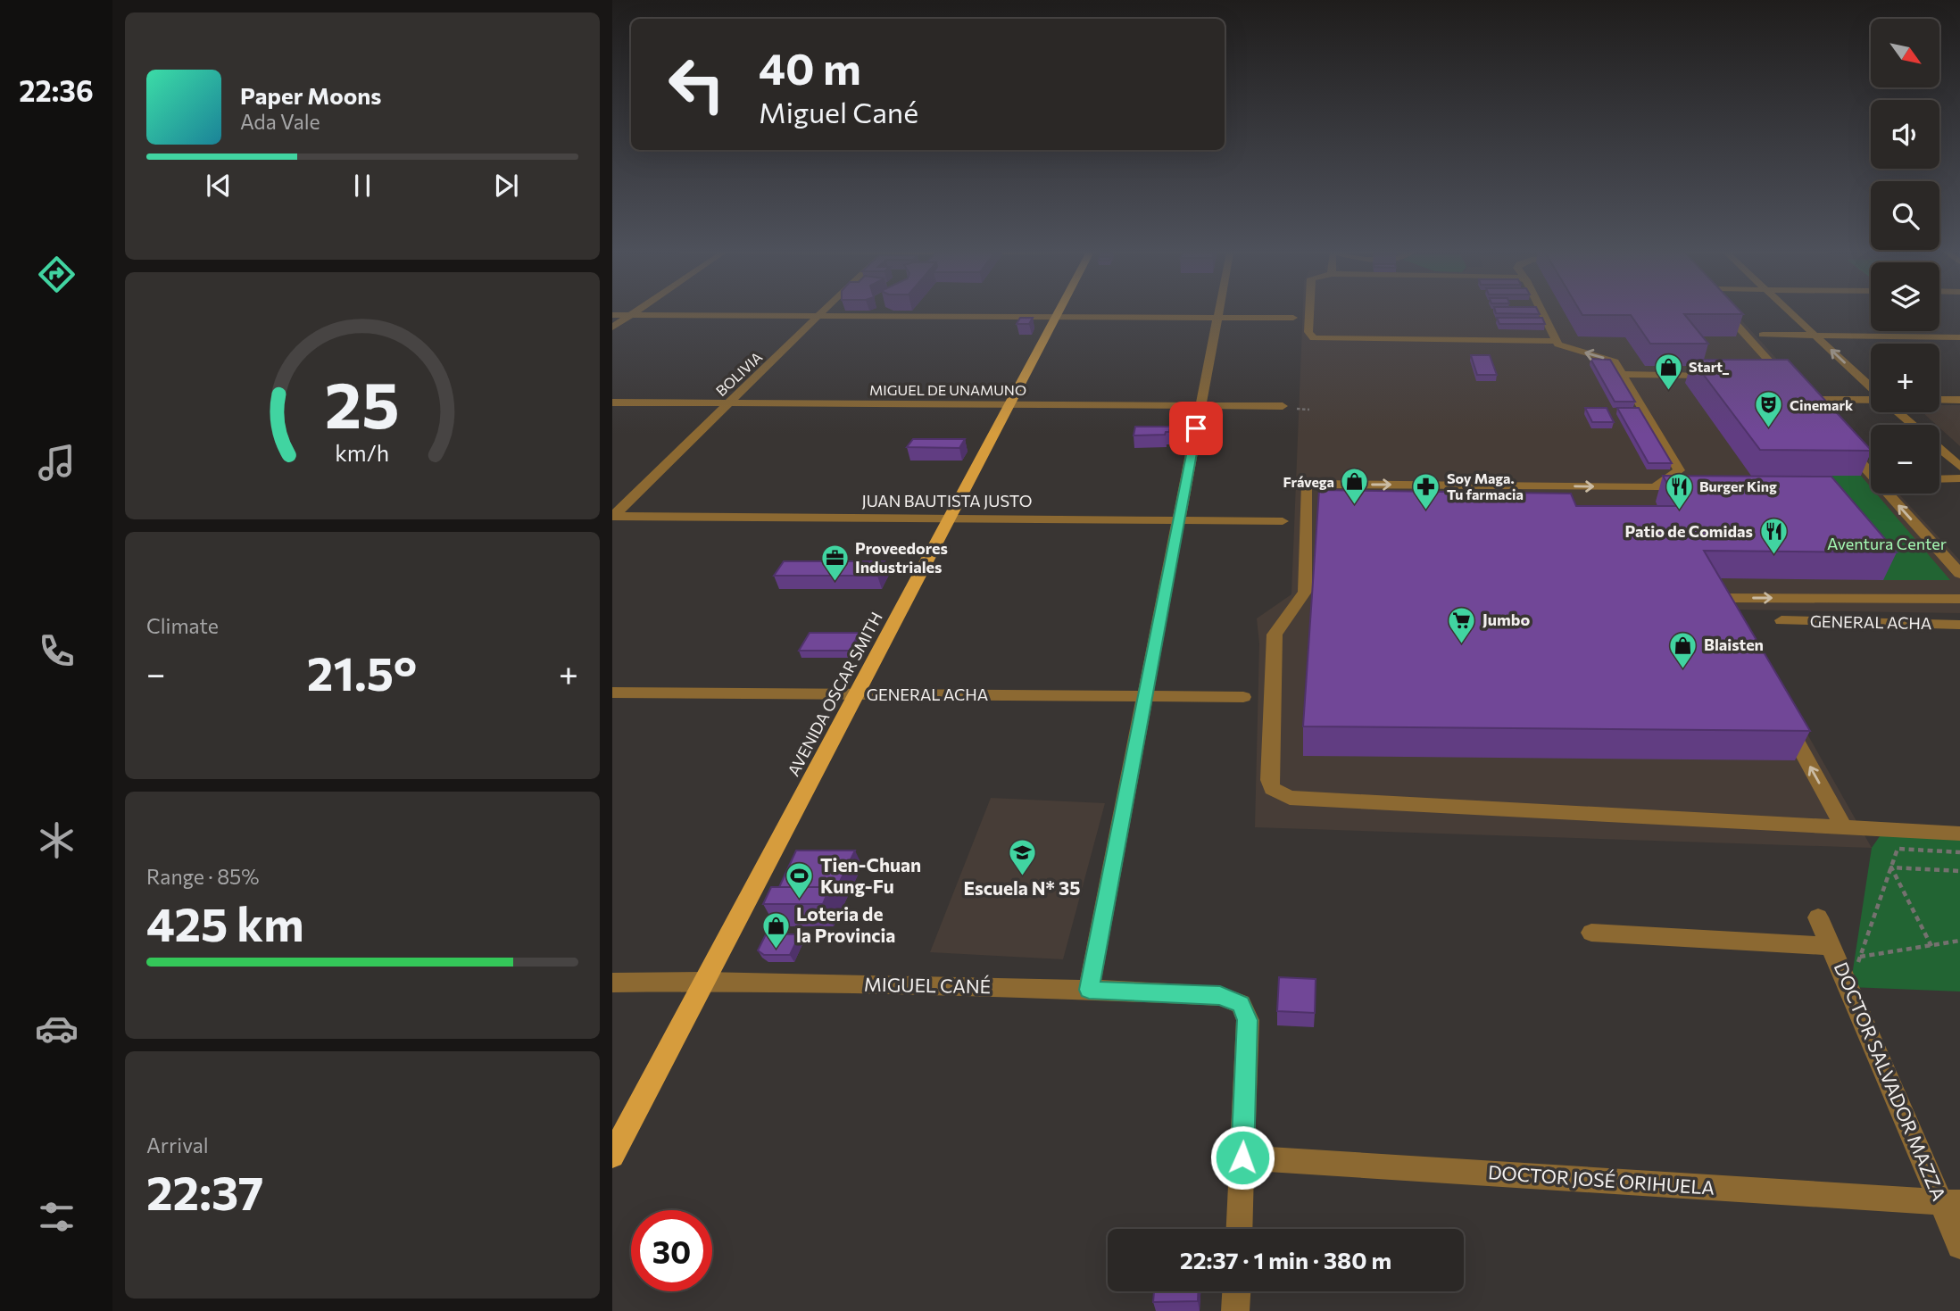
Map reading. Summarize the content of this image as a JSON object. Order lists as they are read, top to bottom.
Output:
{
  "streets": {
    "main road": ["AVENIDA OSCAR SMITH"],
    "street": [
      "BOLIVIA",
      "MIGUEL DE UNAMUNO",
      "JUAN BAUTISTA JUSTO",
      "GENERAL ACHA",
      "MIGUEL CANÉ",
      "DOCTOR SALVADOR MAZZA",
      "DOCTOR JOSÉ ORIHUELA"
    ]
  },
  "crossings": [
    ["BOLIVIA", "MIGUEL DE UNAMUNO"],
    ["BOLIVIA", "JUAN BAUTISTA JUSTO"],
    ["MIGUEL DE UNAMUNO", "AVENIDA OSCAR SMITH"],
    ["JUAN BAUTISTA JUSTO", "AVENIDA OSCAR SMITH"],
    ["GENERAL ACHA", "AVENIDA OSCAR SMITH"],
    ["AVENIDA OSCAR SMITH", "MIGUEL CANÉ"],
    ["MIGUEL CANÉ", "DOCTOR JOSÉ ORIHUELA"],
    ["DOCTOR SALVADOR MAZZA", "DOCTOR JOSÉ ORIHUELA"]
  ],
  "parks": ["Aventura Center"],
  "places": {
    "shop": [
      "Start_",
      "Frávega",
      "Blaisten",
      "Loteria de la Provincia"
    ],
    "theatre": ["Cinemark"],
    "pharmacy": ["Soy Maga. Tu farmacia"],
    "restaurant": ["Burger King", "Patio de Comidas"],
    "office": ["Proveedores Industriales"],
    "supermarket": ["Jumbo"],
    "school or university": ["Escuela N* 35"],
    "sports": ["Tien-Chuan Kung-Fu"]
  },
  "north": "bottom right",
  "page": {
    "tabs": "22:36",
    "map_buttons": ["+", "−"],
    "turn": ["40 m", "Miguel Cané"],
    "song": ["Paper Moons", "Ada Vale"],
    "tile": [
      "Climate",
      ["Range · 85%", "425 km"],
      ["Arrival", "22:37"]
    ],
    "heat": ["−", "21.5°", "+"],
    "limit": "30",
    "trip": "22:37 · 1 min · 380 m",
    "gauge": ["25", "km/h"]
  }
}
